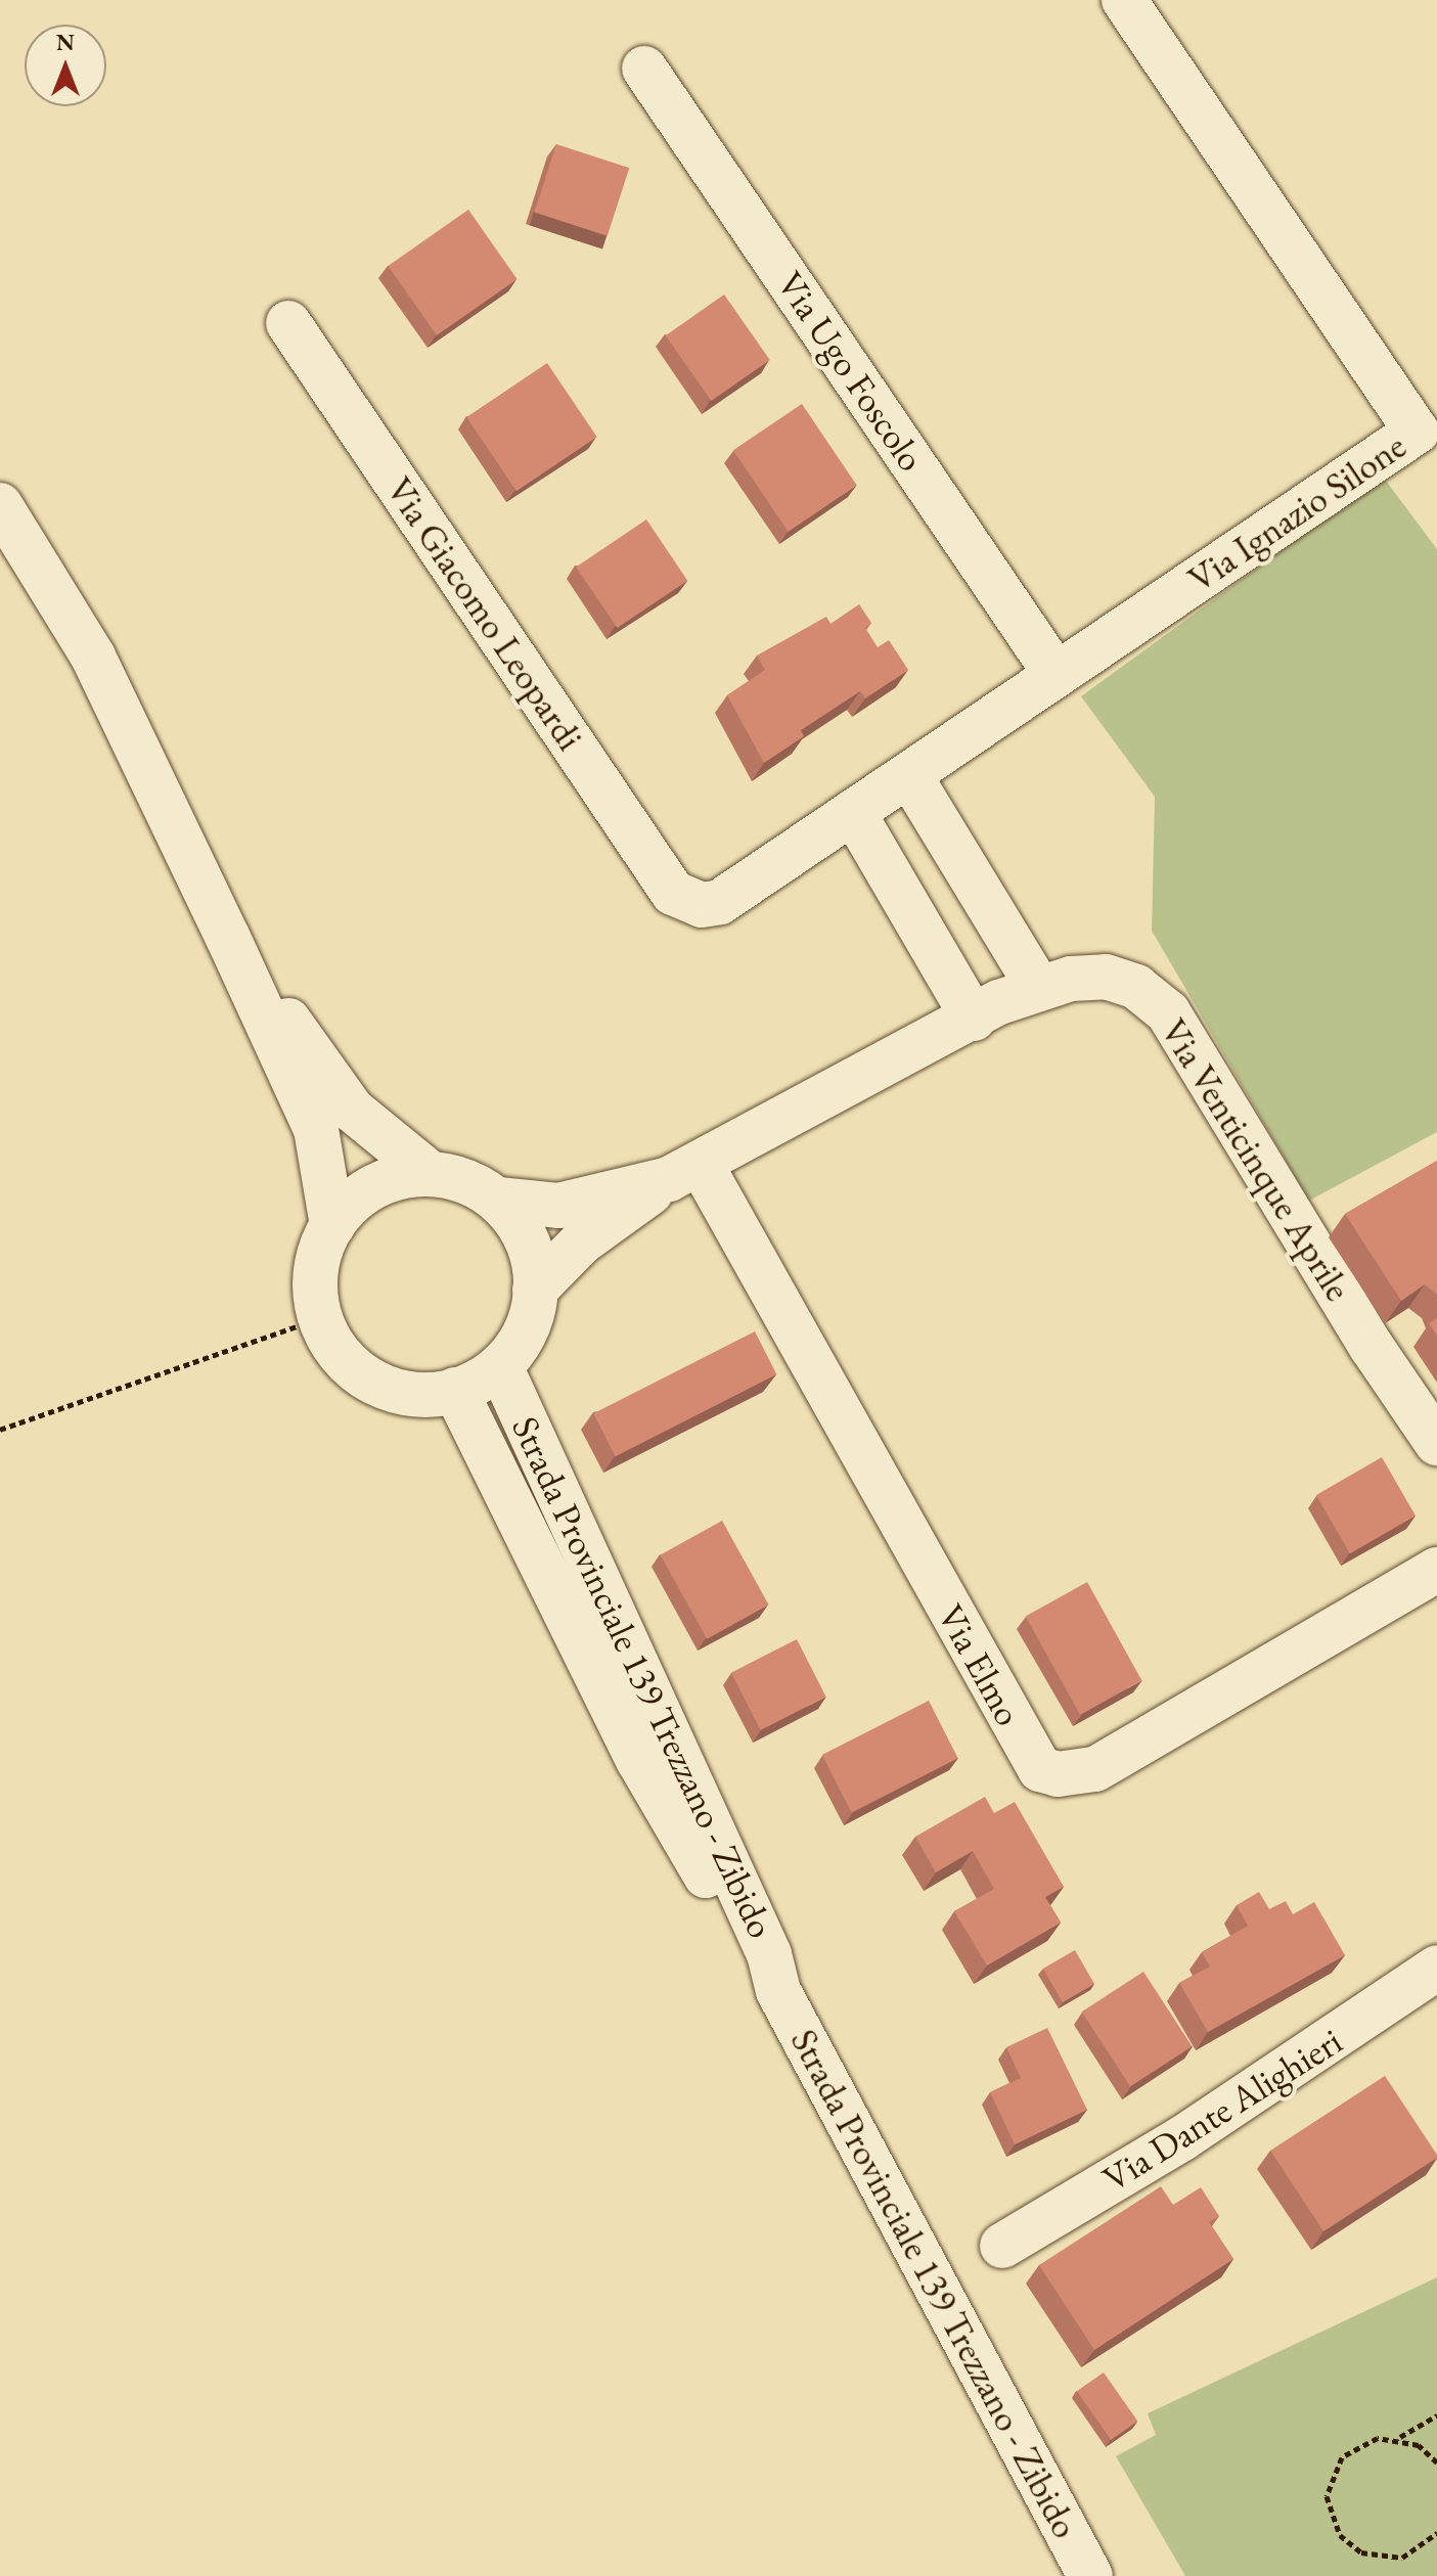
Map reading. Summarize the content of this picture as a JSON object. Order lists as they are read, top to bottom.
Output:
{
  "streets": {
    "street": [
      "Via Ugo Foscolo",
      "Via Ignazio Silone",
      "Via Giacomo Leopardi",
      "Via Venticinque Aprile",
      "Via Elmo",
      "Strada Provinciale 139 Trezzano - Zibido",
      "Via Dante Alighieri"
    ]
  },
  "crossings": [
    ["Via Ugo Foscolo", "Via Ignazio Silone"],
    ["Via Ignazio Silone", "Via Giacomo Leopardi"],
    ["Via Venticinque Aprile", "Via Elmo"],
    ["Via Venticinque Aprile", "Strada Provinciale 139 Trezzano - Zibido"]
  ],
  "north": "top"
}
